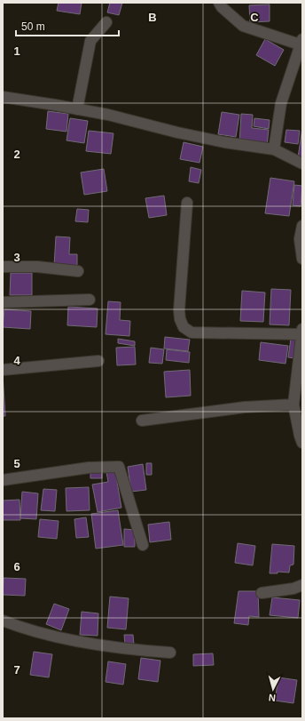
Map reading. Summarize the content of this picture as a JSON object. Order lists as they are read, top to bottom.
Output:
{
  "scale_bar": "50 m",
  "north": "bottom",
  "grid": {
    "columns": ["B", "C"],
    "rows": [
      "1",
      "2",
      "3",
      "4",
      "5",
      "6",
      "7"
    ]
  }
}
